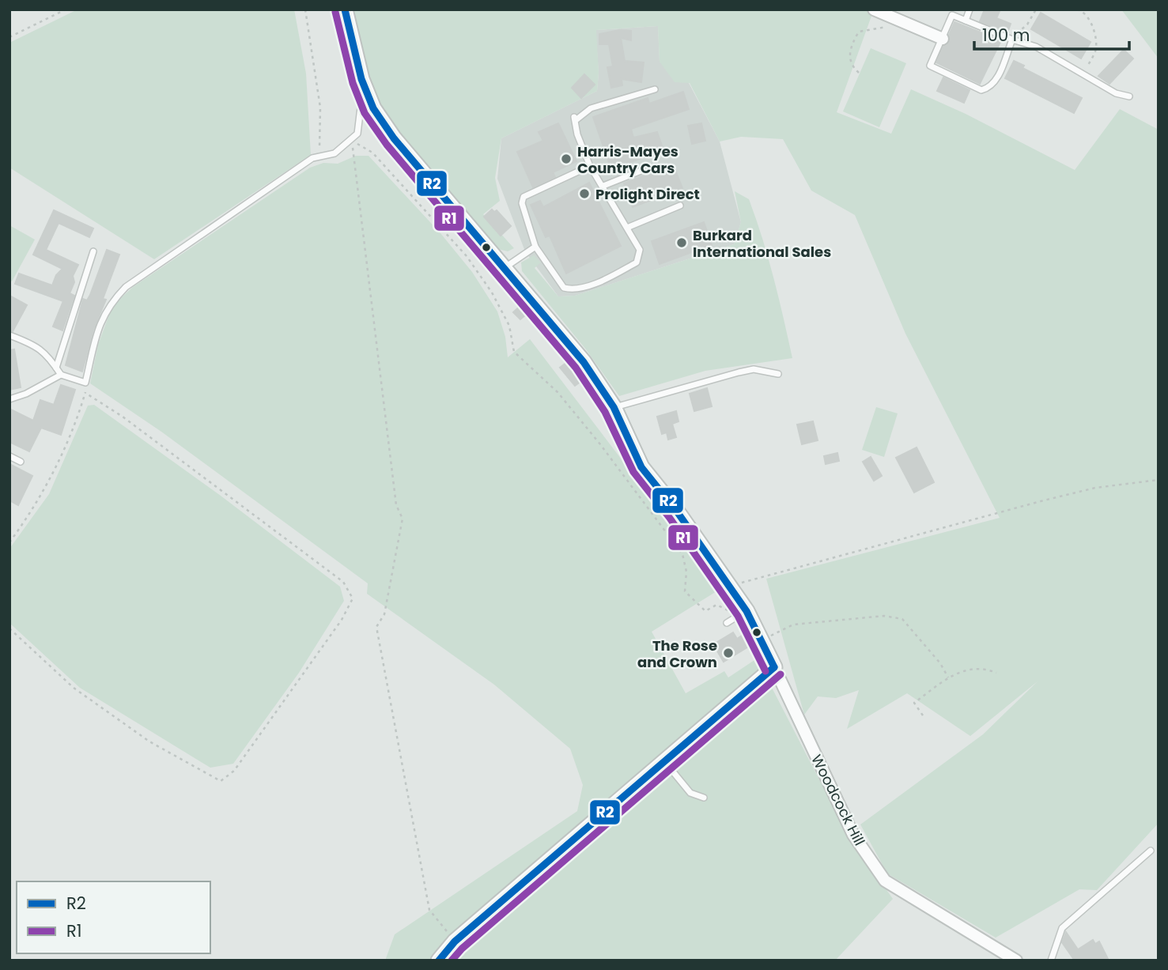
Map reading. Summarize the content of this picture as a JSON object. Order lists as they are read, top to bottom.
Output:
{
  "streets": {
    "street": ["Woodcock Hill"]
  },
  "places": [
    "Harris-Mayes Country Cars",
    "Prolight Direct",
    "Burkard International Sales",
    "The Rose and Crown"
  ],
  "lines": ["transit line R2", "transit line R1"],
  "legend": ["R2", "R1"],
  "scale_bar": "100 m"
}
